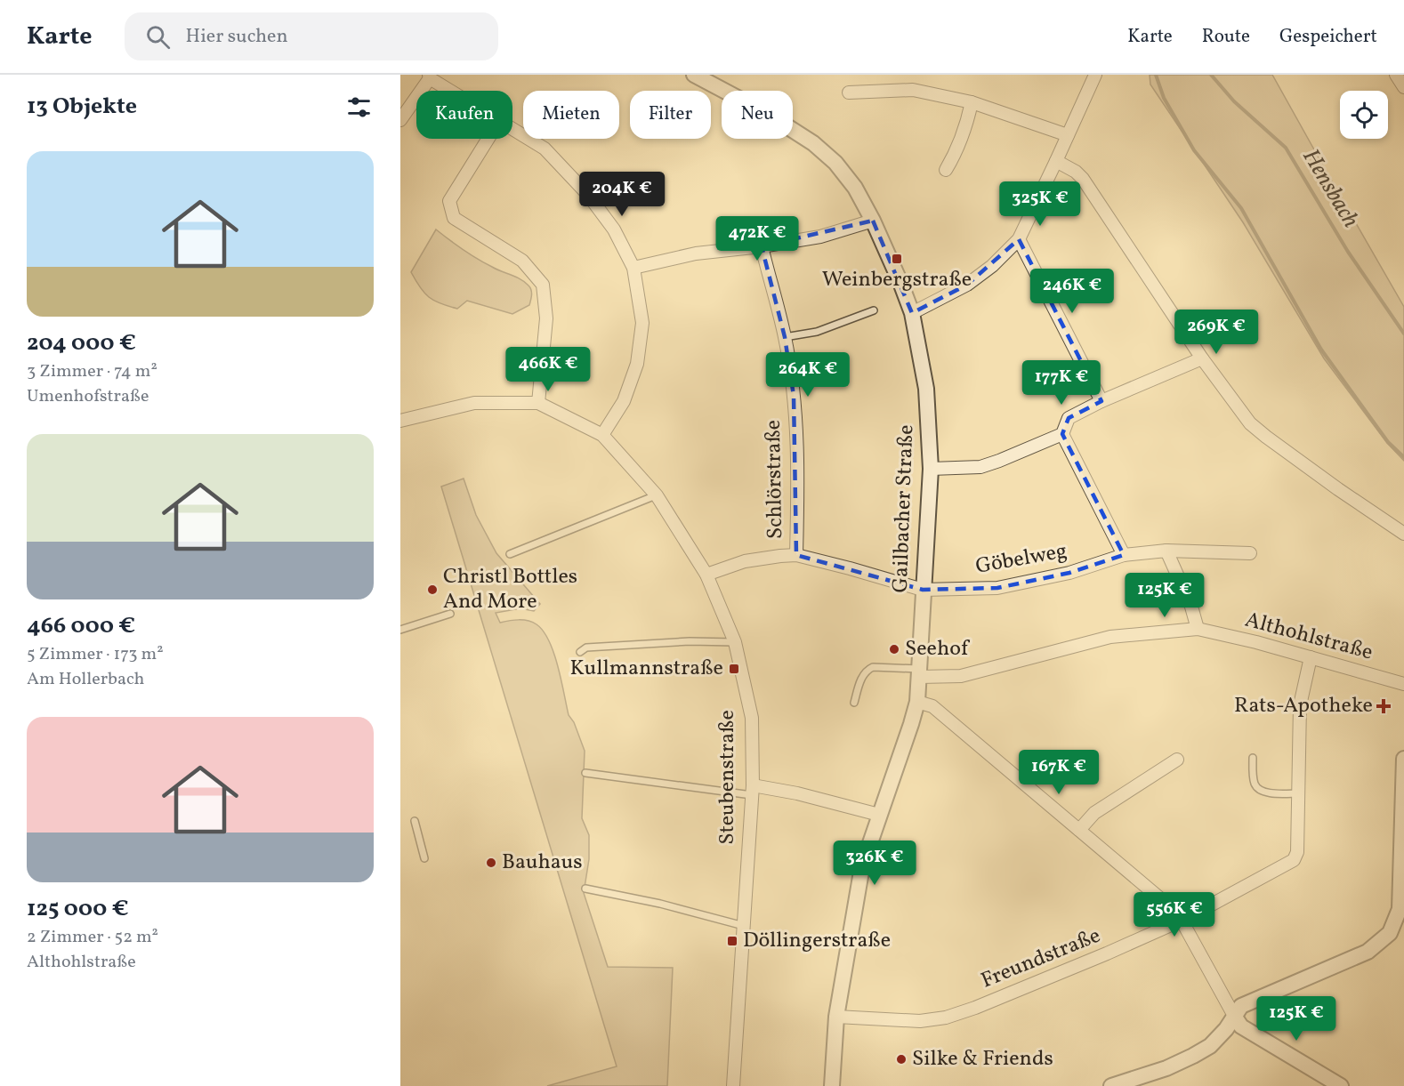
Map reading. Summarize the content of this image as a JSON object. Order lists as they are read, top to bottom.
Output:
{
  "streets": {
    "street": [
      "Schlörstraße",
      "Gailbacher Straße",
      "Göbelweg",
      "Althohlstraße",
      "Steubenstraße",
      "Freundstraße"
    ]
  },
  "crossings": [
    ["Gailbacher Straße", "Göbelweg"],
    ["Gailbacher Straße", "Althohlstraße"],
    ["Gailbacher Straße", "Freundstraße"],
    ["Althohlstraße", "Freundstraße"]
  ],
  "water": ["Hensbach"],
  "places": {
    "transit": ["Weinbergstraße", "Kullmannstraße", "Döllingerstraße"],
    "other": [
      "Christl Bottles And More",
      "Seehof",
      "Bauhaus",
      "Silke & Friends"
    ],
    "health": ["Rats-Apotheke"]
  },
  "page": {
    "header": "Karte",
    "search": "Hier suchen",
    "nav": ["Karte", "Route", "Gespeichert"],
    "heading": "13 Objekte",
    "chip": [
      "Kaufen",
      "Mieten",
      "Filter",
      "Neu"
    ],
    "list": [
      {
        "name": "204 000 €",
        "note": "3 Zimmer · 74 m² · Umenhofstraße"
      },
      {
        "name": "466 000 €",
        "note": "5 Zimmer · 173 m² · Am Hollerbach"
      },
      {
        "name": "125 000 €",
        "note": "2 Zimmer · 52 m² · Althohlstraße"
      }
    ],
    "price": [
      "204K €",
      "325K €",
      "472K €",
      "246K €",
      "269K €",
      "466K €",
      "264K €",
      "177K €",
      "125K €",
      "167K €",
      "326K €",
      "556K €",
      "125K €"
    ]
  }
}
